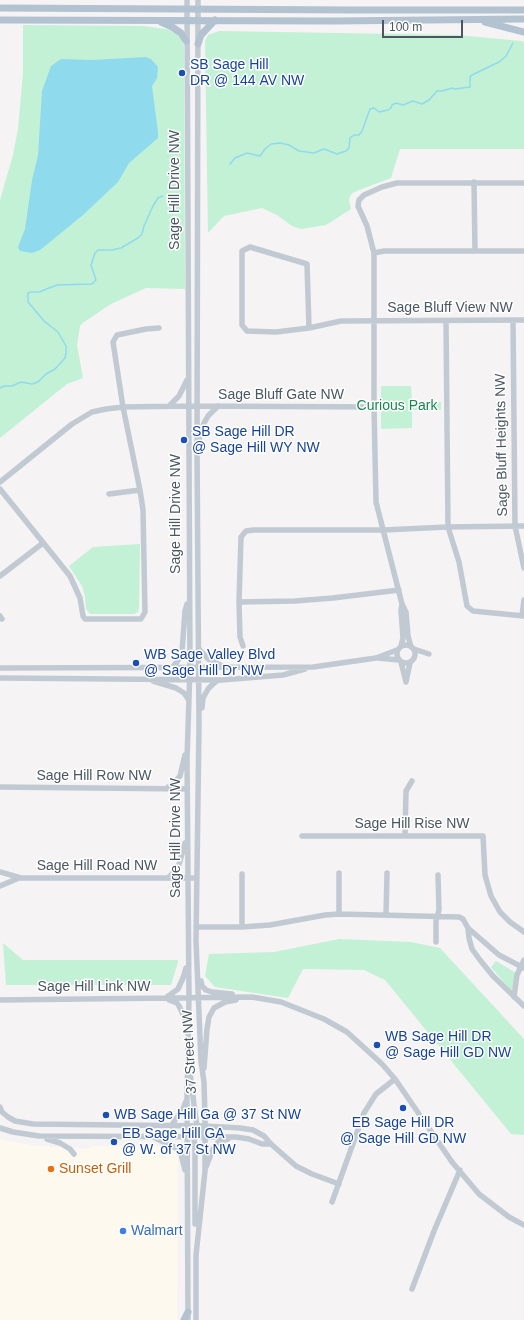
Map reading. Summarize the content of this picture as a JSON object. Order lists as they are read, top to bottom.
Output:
{
  "streets": {
    "street": [
      "Sage Hill Drive NW",
      "Sage Bluff View NW",
      "Sage Bluff Gate NW",
      "Sage Bluff Heights NW",
      "Sage Hill Row NW",
      "Sage Hill Rise NW",
      "Sage Hill Road NW",
      "Sage Hill Link NW",
      "37 Street NW"
    ]
  },
  "crossings": [
    ["Sage Hill Drive NW", "Sage Bluff Gate NW"],
    ["Sage Hill Drive NW", "Sage Hill Row NW"],
    ["Sage Hill Drive NW", "Sage Hill Road NW"],
    ["Sage Hill Drive NW", "Sage Hill Link NW"],
    ["Sage Hill Drive NW", "37 Street NW"],
    ["Sage Bluff View NW", "Sage Bluff Heights NW"],
    ["Sage Hill Link NW", "37 Street NW"]
  ],
  "parks": ["Curious Park"],
  "places": [
    "SB Sage Hill DR @ 144 AV NW",
    "SB Sage Hill DR @ Sage Hill WY NW",
    "WB Sage Valley Blvd @ Sage Hill Dr NW",
    "WB Sage Hill DR @ Sage Hill GD NW",
    "EB Sage Hill DR @ Sage Hill GD NW",
    "WB Sage Hill Ga @ 37 St NW",
    "EB Sage Hill GA @ W. of 37 St NW",
    "Sunset Grill",
    "Walmart"
  ],
  "scale_bar": "100 m"
}
